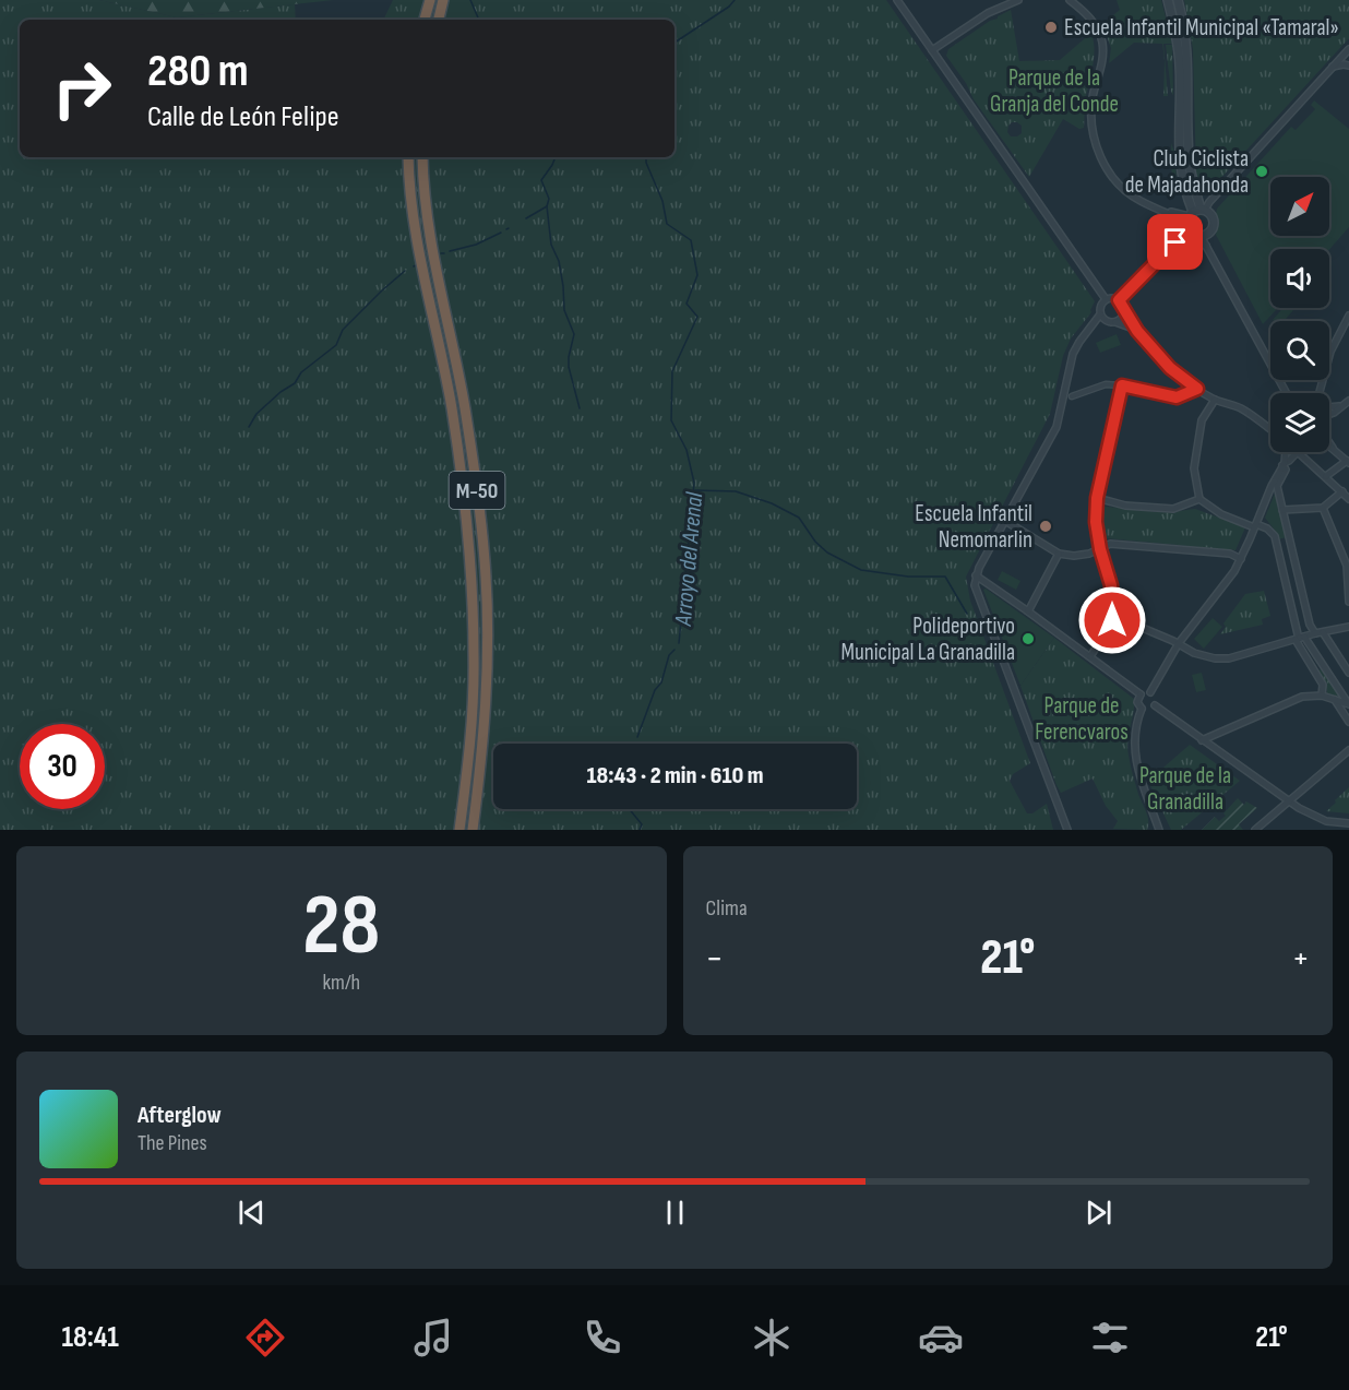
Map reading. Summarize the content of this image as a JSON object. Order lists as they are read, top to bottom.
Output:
{
  "streets": {
    "highway": ["M-50"]
  },
  "water": ["Arroyo del Arenal"],
  "parks": ["Parque de la Granja del Conde", "Parque de Ferencvaros", "Parque de la Granadilla"],
  "places": [
    "Escuela Infantil Municipal «Tamaral»",
    "Club Ciclista de Majadahonda",
    "Escuela Infantil Nemomarlin",
    "Polideportivo Municipal La Granadilla"
  ],
  "north": "top right",
  "page": {
    "turn": ["280 m", "Calle de León Felipe"],
    "limit": "30",
    "trip": "18:43 · 2 min · 610 m",
    "tile": [
      ["28", "km/h"],
      "Clima"
    ],
    "heat": ["−", "21°", "+"],
    "song": ["Afterglow", "The Pines"],
    "tabs": ["18:41", "21°"]
  }
}
